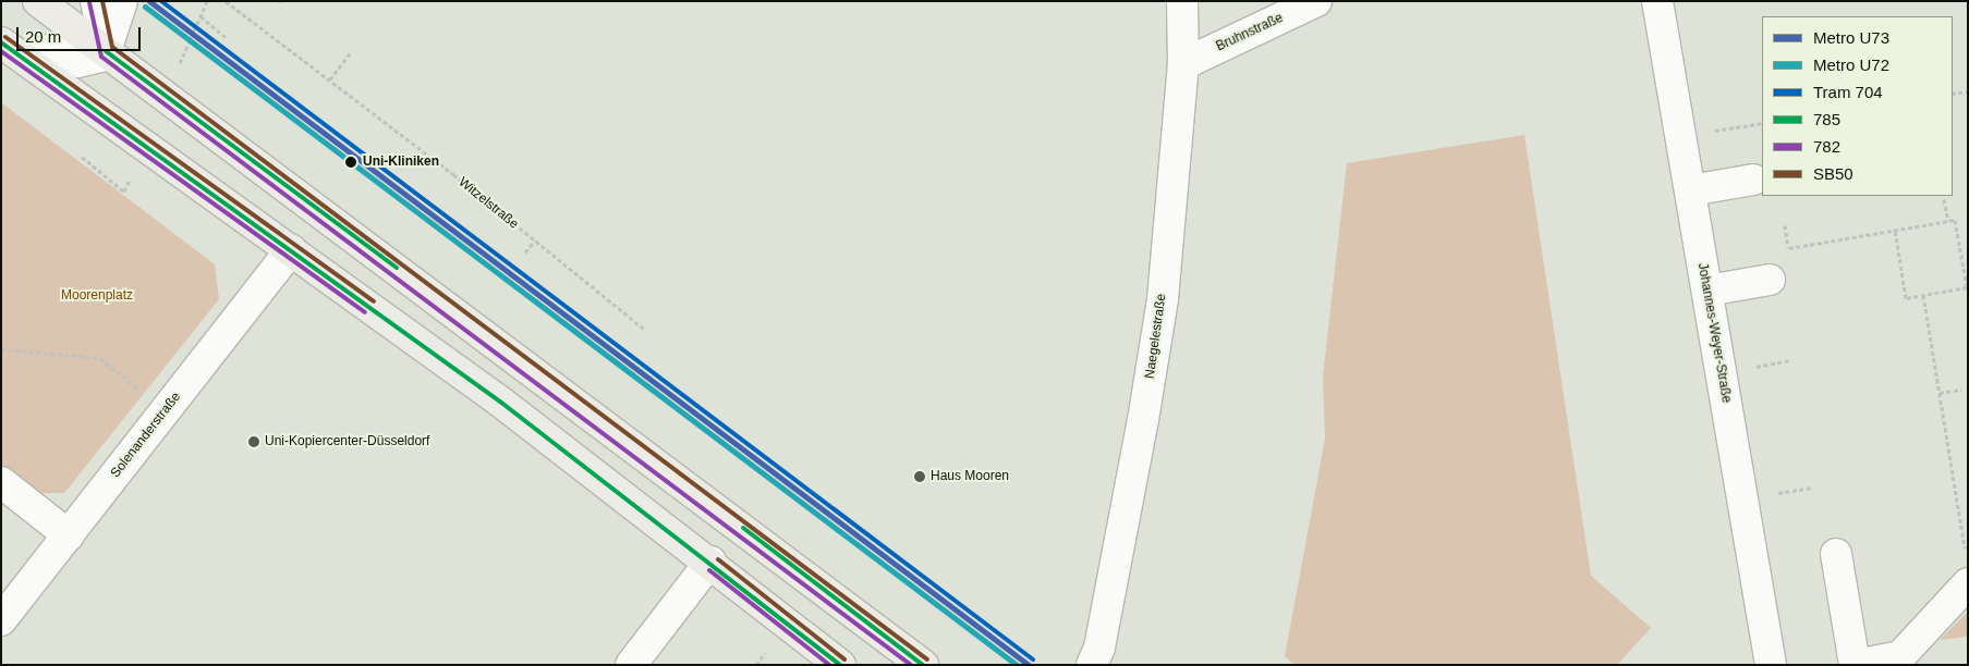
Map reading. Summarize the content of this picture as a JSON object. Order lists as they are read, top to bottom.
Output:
{
  "streets": {
    "street": [
      "Bruhnstraße",
      "Johannes-Weyer-Straße",
      "Naegelestraße",
      "Solenanderstraße"
    ],
    "path": ["Witzelstraße"]
  },
  "crossings": [
    ["Bruhnstraße", "Naegelestraße"]
  ],
  "parks": ["Moorenplatz"],
  "places": ["Uni-Kliniken", "Uni-Kopiercenter-Düsseldorf", "Haus Mooren"],
  "lines": [
    "metro line U73",
    "tram line 704",
    "transit line SB50",
    "transit line 782",
    "metro line U72",
    "transit line 785"
  ],
  "legend": [
    "Metro U73",
    "Metro U72",
    "Tram 704",
    "785",
    "782",
    "SB50"
  ],
  "scale_bar": "20 m"
}
